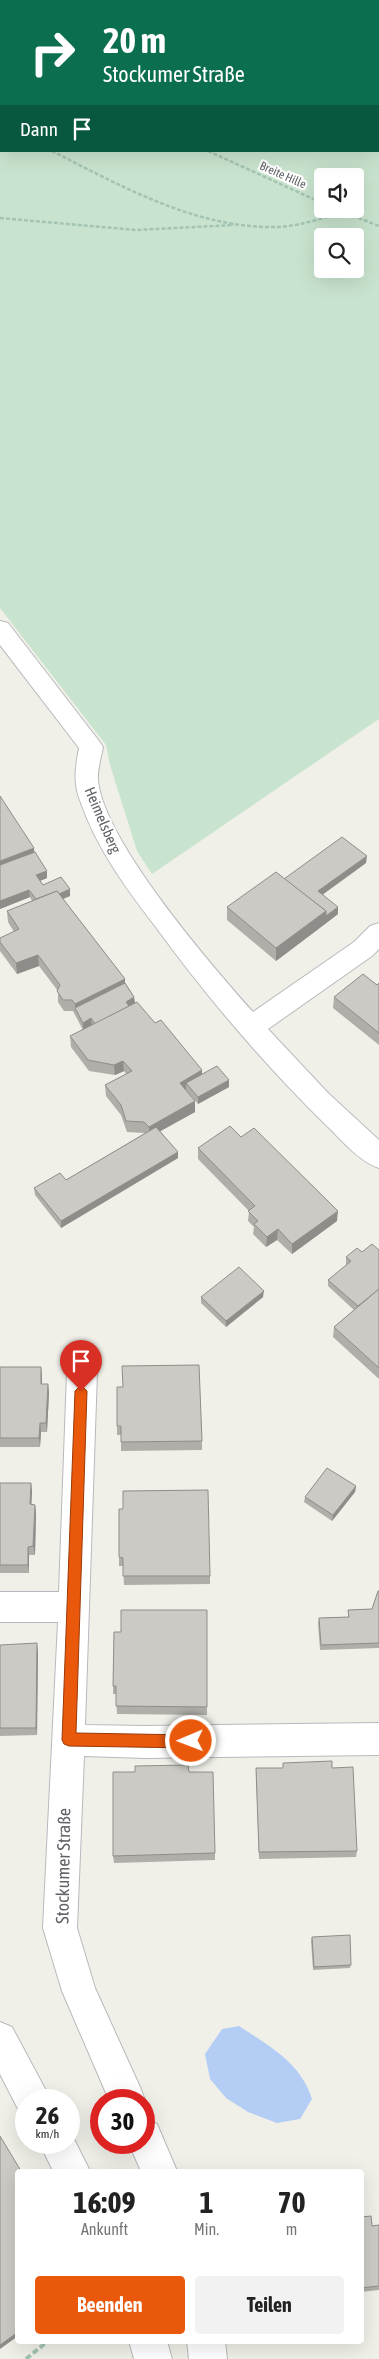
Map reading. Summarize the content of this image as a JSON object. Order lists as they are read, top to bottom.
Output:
{
  "streets": {
    "street": ["Heimelsberg", "Stockumer Straße"],
    "path": ["Breite Hille"]
  },
  "page": {
    "turn": ["20 m", "Stockumer Straße"],
    "then": "Dann",
    "speed": "26 km/h",
    "limit": "30",
    "eta": [
      "16:09",
      "Ankunft",
      "1",
      "Min.",
      "70",
      "m"
    ],
    "buttons": ["Beenden", "Teilen"]
  }
}
